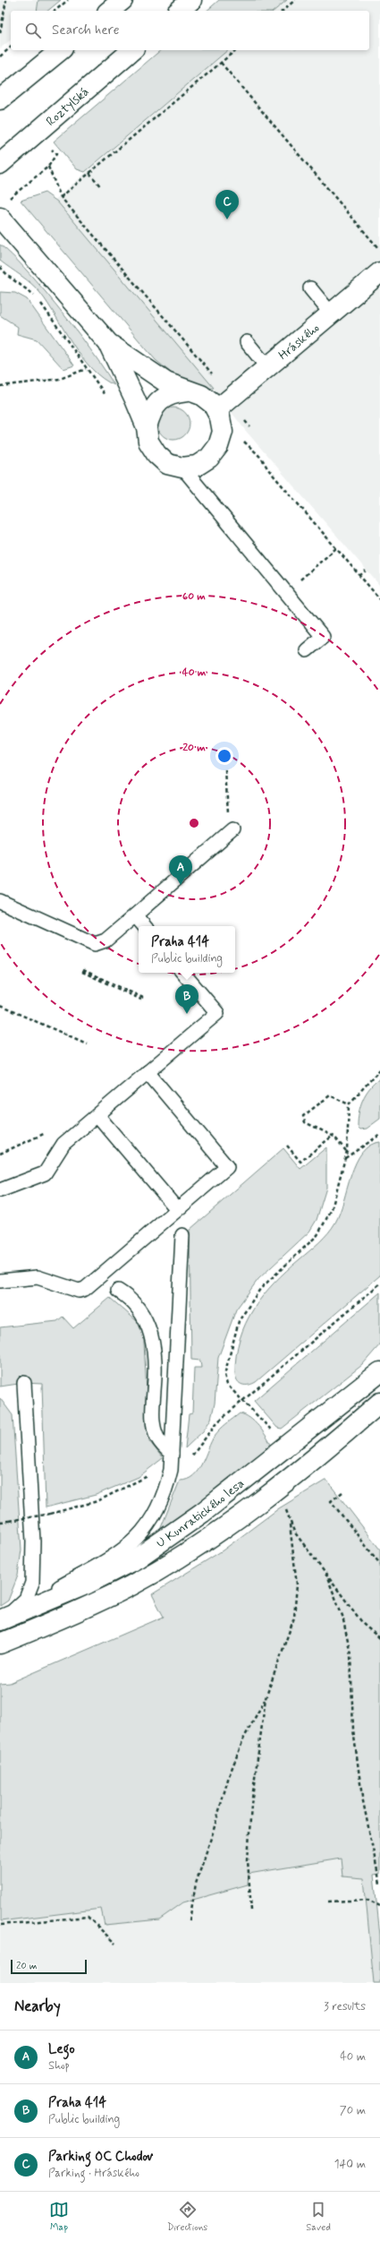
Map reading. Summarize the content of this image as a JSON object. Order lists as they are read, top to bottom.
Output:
{
  "streets": {
    "street": ["Roztylská", "Hráského", "U Kunratického lesa"]
  },
  "scale_bar": "20 m",
  "page": {
    "search": "Search here",
    "pins": ["C", "A", "B"],
    "popup": ["Praha 414", "Public building"],
    "scale": "20 m",
    "heading": ["Nearby", "3 results"],
    "list": [
      {
        "mark": "A",
        "name": "Lego",
        "note": "Shop",
        "value": "40 m"
      },
      {
        "mark": "B",
        "name": "Praha 414",
        "note": "Public building",
        "value": "70 m"
      },
      {
        "mark": "C",
        "name": "Parking OC Chodov",
        "note": "Parking · Hráského",
        "value": "140 m"
      }
    ],
    "nav": ["Map", "Directions", "Saved"]
  },
  "rings": ["60 m", "40 m", "20 m"]
}
